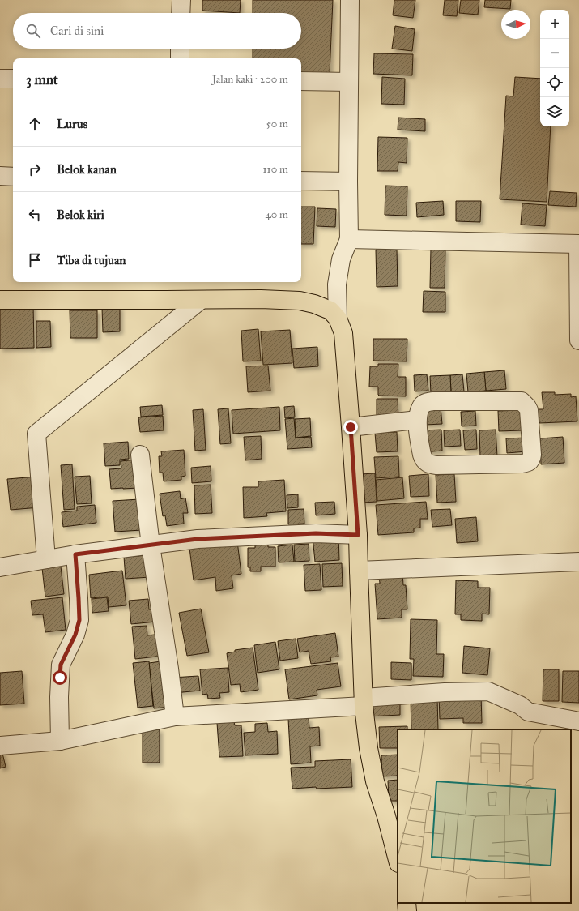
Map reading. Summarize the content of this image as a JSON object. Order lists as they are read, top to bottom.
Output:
{
  "north": "right",
  "page": {
    "map_buttons": ["+", "−"],
    "search": "Cari di sini",
    "heading": ["3 mnt", "Jalan kaki · 200 m"],
    "list": [
      ["Lurus", "50 m"],
      ["Belok kanan", "110 m"],
      ["Belok kiri", "40 m"],
      "Tiba di tujuan"
    ]
  }
}
